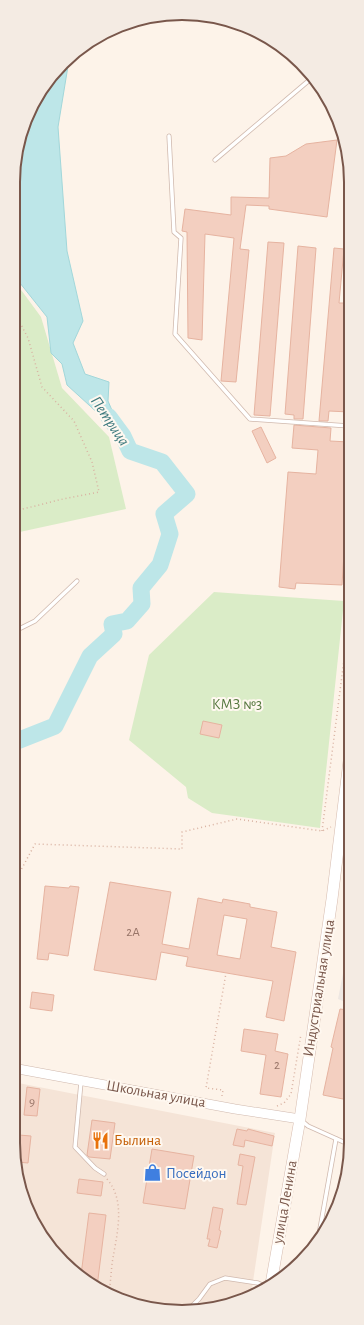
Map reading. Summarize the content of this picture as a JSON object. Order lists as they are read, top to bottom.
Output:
{
  "streets": {
    "main road": ["Индустриальная улица", "улица Ленина"],
    "street": ["Школьная улица"]
  },
  "crossings": [
    ["Индустриальная улица", "Школьная улица"],
    ["Индустриальная улица", "улица Ленина"],
    ["Школьная улица", "улица Ленина"]
  ],
  "water": ["Петрица"],
  "parks": ["КМЗ №3"],
  "places": {
    "restaurant": ["Былина"],
    "shop": ["Посейдон"]
  },
  "house_numbers": ["2А", "2", "9"]
}
